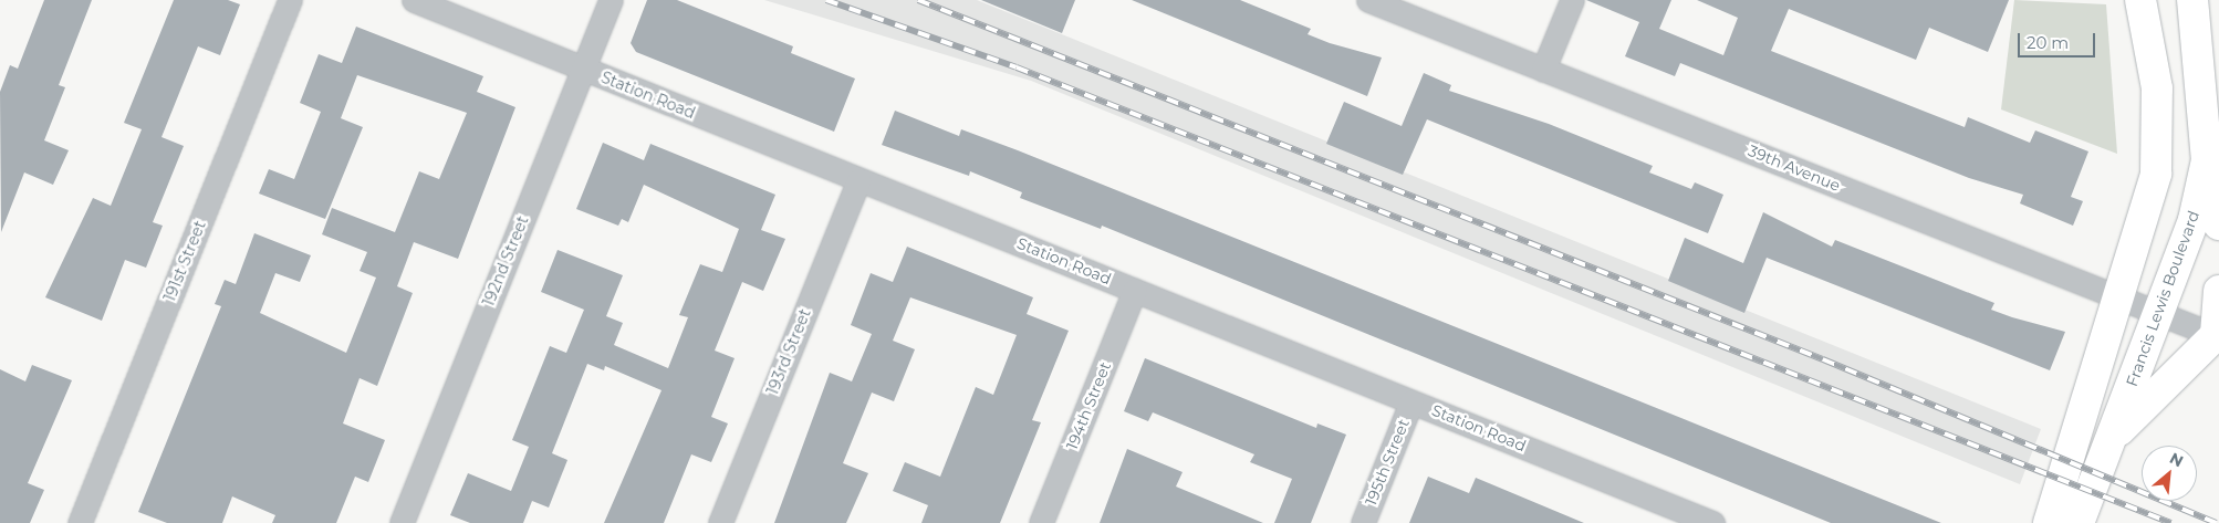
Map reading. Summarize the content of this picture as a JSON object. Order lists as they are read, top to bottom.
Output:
{
  "streets": {
    "main road": ["Francis Lewis Boulevard"],
    "street": [
      "Station Road",
      "39th Avenue",
      "191st Street",
      "192nd Street",
      "193rd Street",
      "194th Street",
      "195th Street"
    ]
  },
  "crossings": [
    ["Station Road", "192nd Street"],
    ["Station Road", "193rd Street"],
    ["Station Road", "194th Street"],
    ["Station Road", "195th Street"],
    ["39th Avenue", "Francis Lewis Boulevard"]
  ],
  "scale_bar": "20 m",
  "north": "top right"
}
